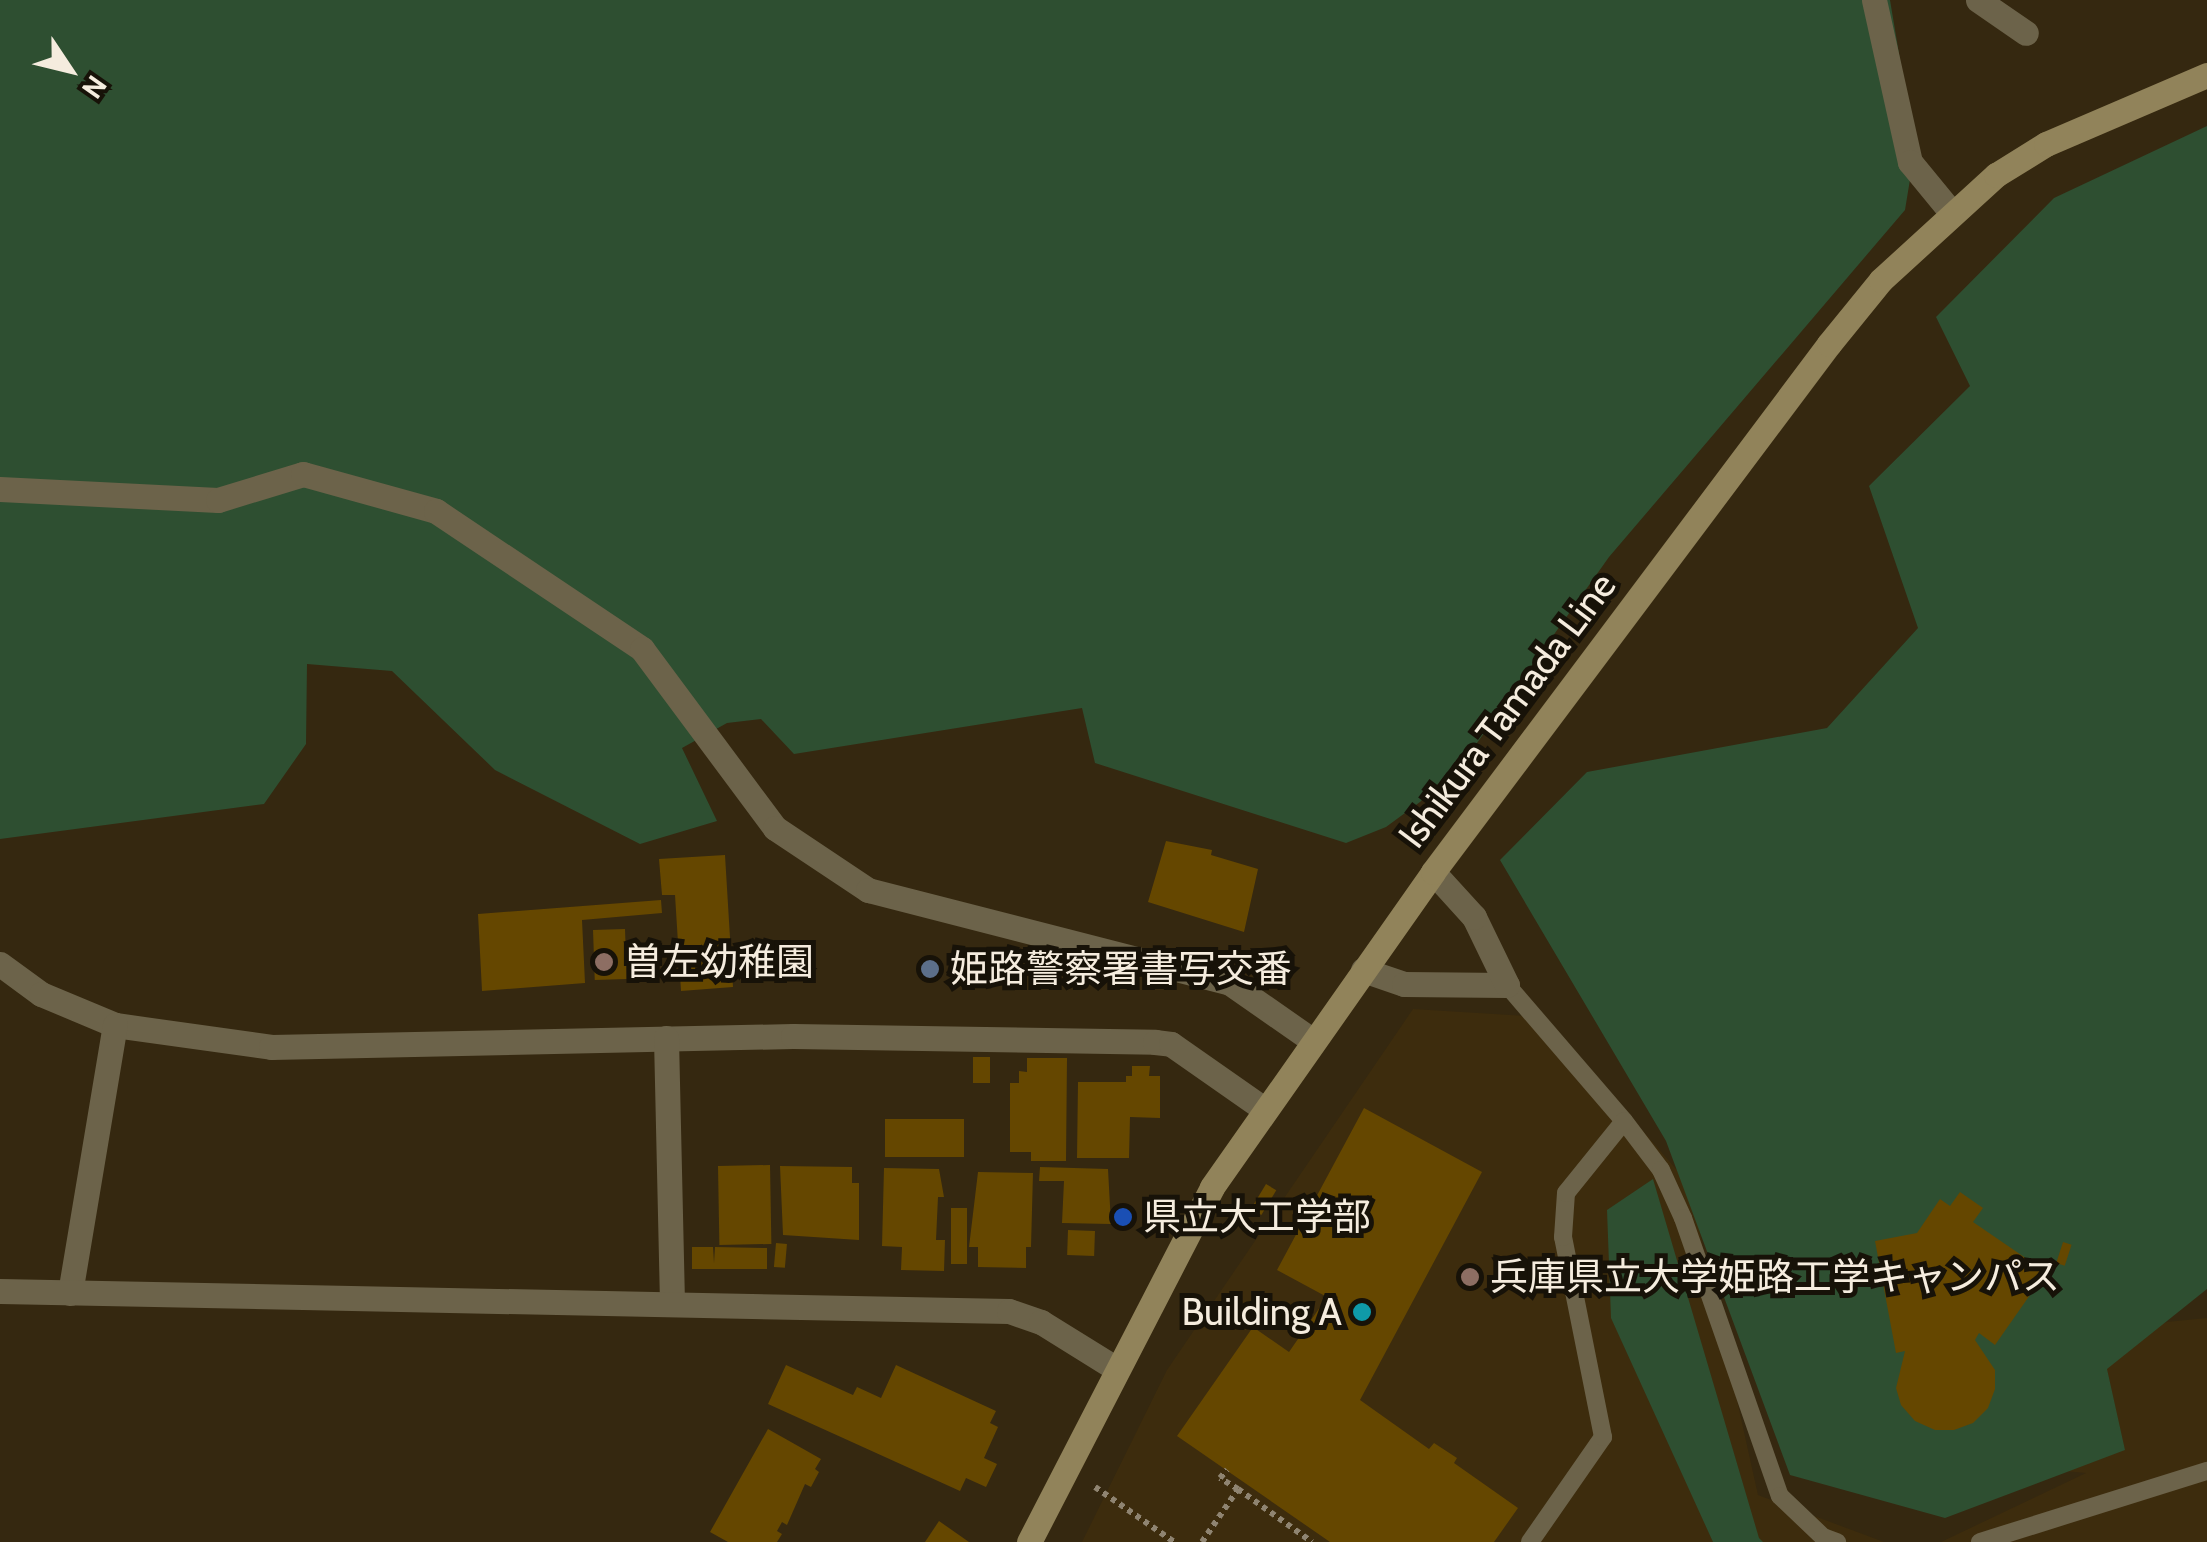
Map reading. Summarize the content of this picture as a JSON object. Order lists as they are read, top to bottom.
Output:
{
  "streets": {
    "main road": ["Ishikura Tamada Line"]
  },
  "places": [
    "曽左幼稚園",
    "姫路警察署書写交番",
    "県立大工学部",
    "兵庫県立大学姫路工学キャンパス",
    "Building A"
  ],
  "north": "bottom right"
}
